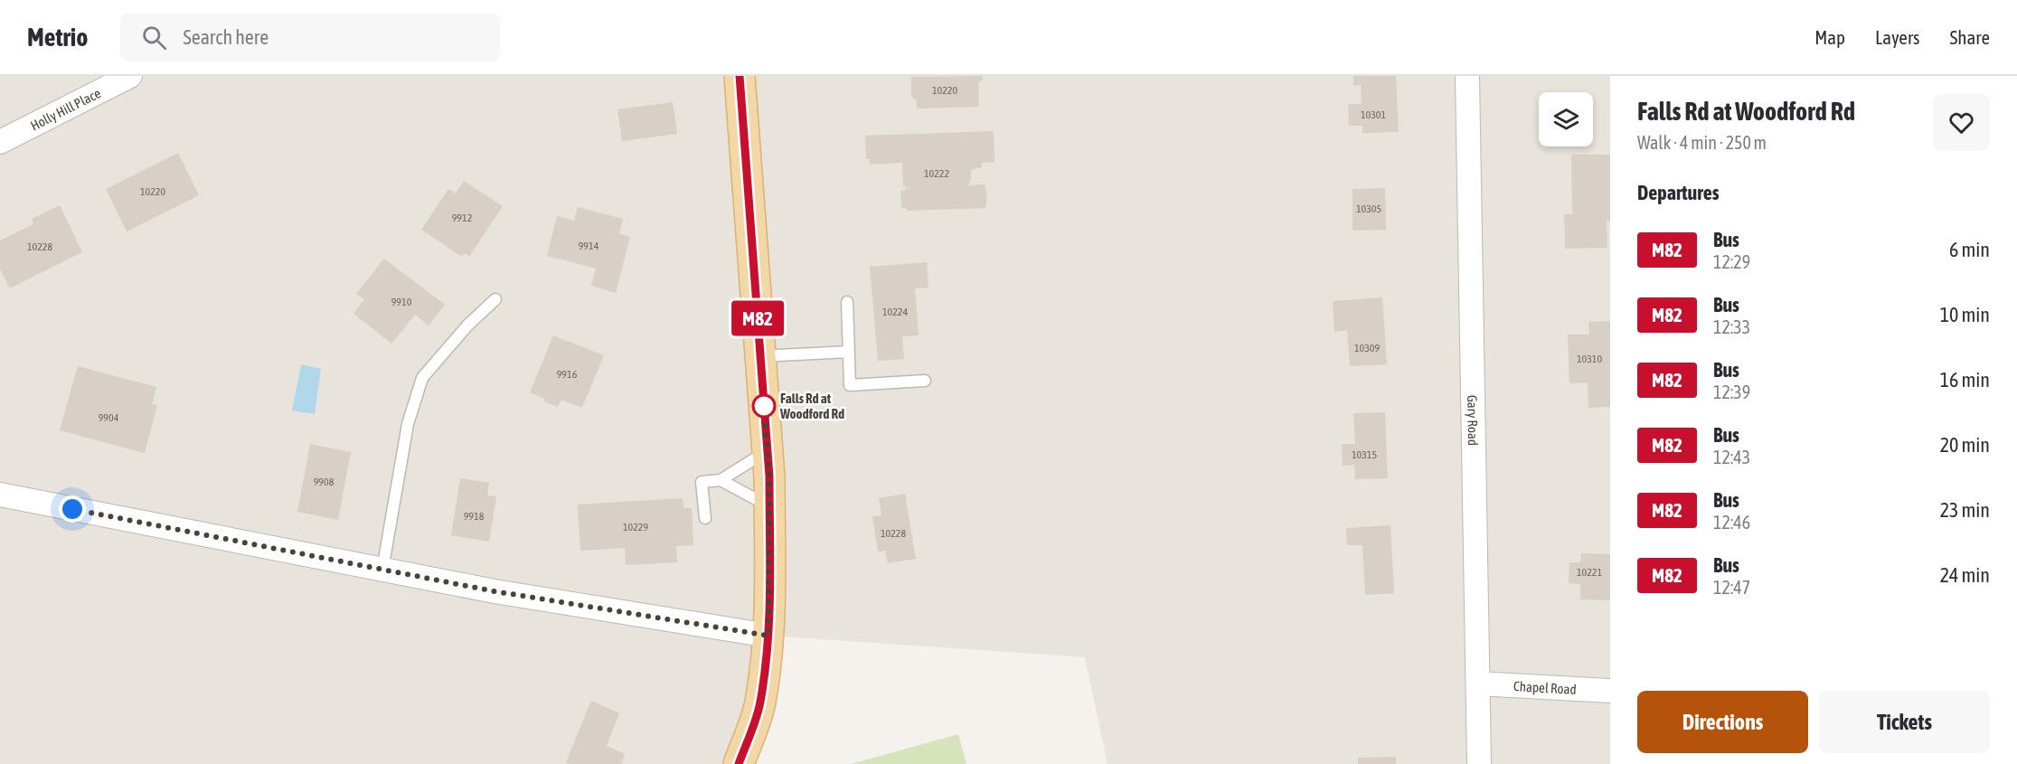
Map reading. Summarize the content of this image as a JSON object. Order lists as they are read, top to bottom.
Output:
{
  "streets": {
    "street": ["Holly Hill Place", "Gary Road", "Chapel Road"]
  },
  "crossings": [
    ["Gary Road", "Chapel Road"]
  ],
  "places": ["Falls Rd at Woodford Rd"],
  "lines": ["bus line M82"],
  "house_numbers": [
    "10220",
    "10301",
    "10222",
    "10220",
    "10305",
    "9912",
    "9914",
    "10228",
    "9910",
    "10224",
    "10309",
    "10310",
    "9916",
    "9904",
    "10315",
    "9908",
    "9918",
    "10229",
    "10228",
    "10221"
  ],
  "page": {
    "header": "Metrio",
    "search": "Search here",
    "nav": ["Map", "Layers", "Share"],
    "on_map": "M82",
    "heading": [
      ["Falls Rd at Woodford Rd", "Walk · 4 min · 250 m"],
      "Departures"
    ],
    "list": [
      {
        "mark": "M82",
        "name": "Bus",
        "note": "12:29",
        "value": "6 min"
      },
      {
        "mark": "M82",
        "name": "Bus",
        "note": "12:33",
        "value": "10 min"
      },
      {
        "mark": "M82",
        "name": "Bus",
        "note": "12:39",
        "value": "16 min"
      },
      {
        "mark": "M82",
        "name": "Bus",
        "note": "12:43",
        "value": "20 min"
      },
      {
        "mark": "M82",
        "name": "Bus",
        "note": "12:46",
        "value": "23 min"
      },
      {
        "mark": "M82",
        "name": "Bus",
        "note": "12:47",
        "value": "24 min"
      }
    ],
    "buttons": ["Directions", "Tickets"]
  }
}
